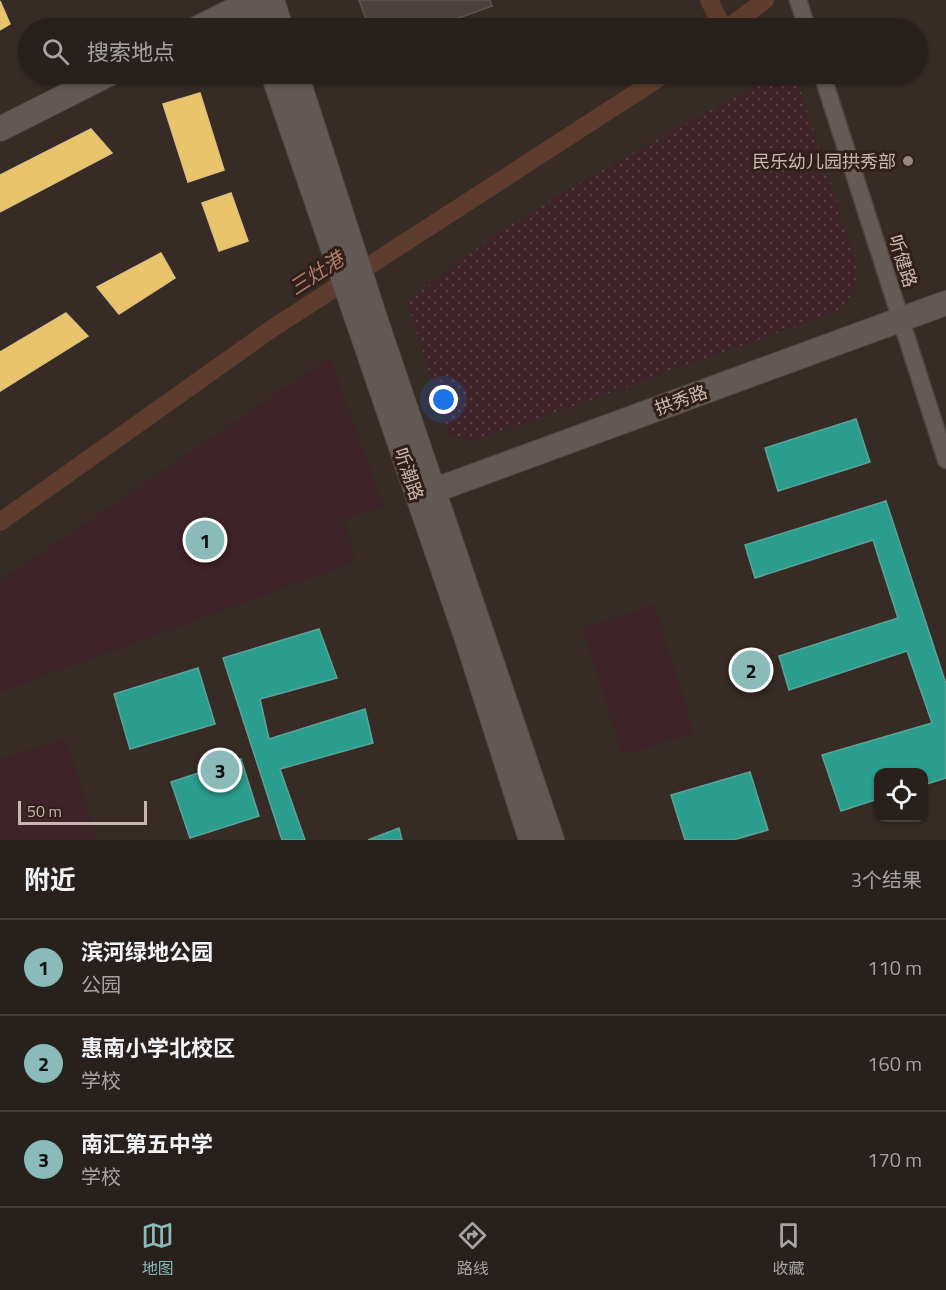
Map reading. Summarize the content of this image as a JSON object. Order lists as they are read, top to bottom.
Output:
{
  "streets": {
    "main road": ["拱秀路", "听潮路"],
    "street": ["听健路"]
  },
  "crossings": [
    ["听健路", "拱秀路"],
    ["拱秀路", "听潮路"]
  ],
  "water": ["三灶港"],
  "places": ["民乐幼儿园拱秀部"],
  "scale_bar": "50 m",
  "page": {
    "search": "搜索地点",
    "pins": ["1", "2", "3"],
    "scale": "50 m",
    "heading": ["附近", "3个结果"],
    "list": [
      {
        "mark": "1",
        "name": "滨河绿地公园",
        "note": "公园",
        "value": "110 m"
      },
      {
        "mark": "2",
        "name": "惠南小学北校区",
        "note": "学校",
        "value": "160 m"
      },
      {
        "mark": "3",
        "name": "南汇第五中学",
        "note": "学校",
        "value": "170 m"
      }
    ],
    "nav": ["地图", "路线", "收藏"]
  }
}
